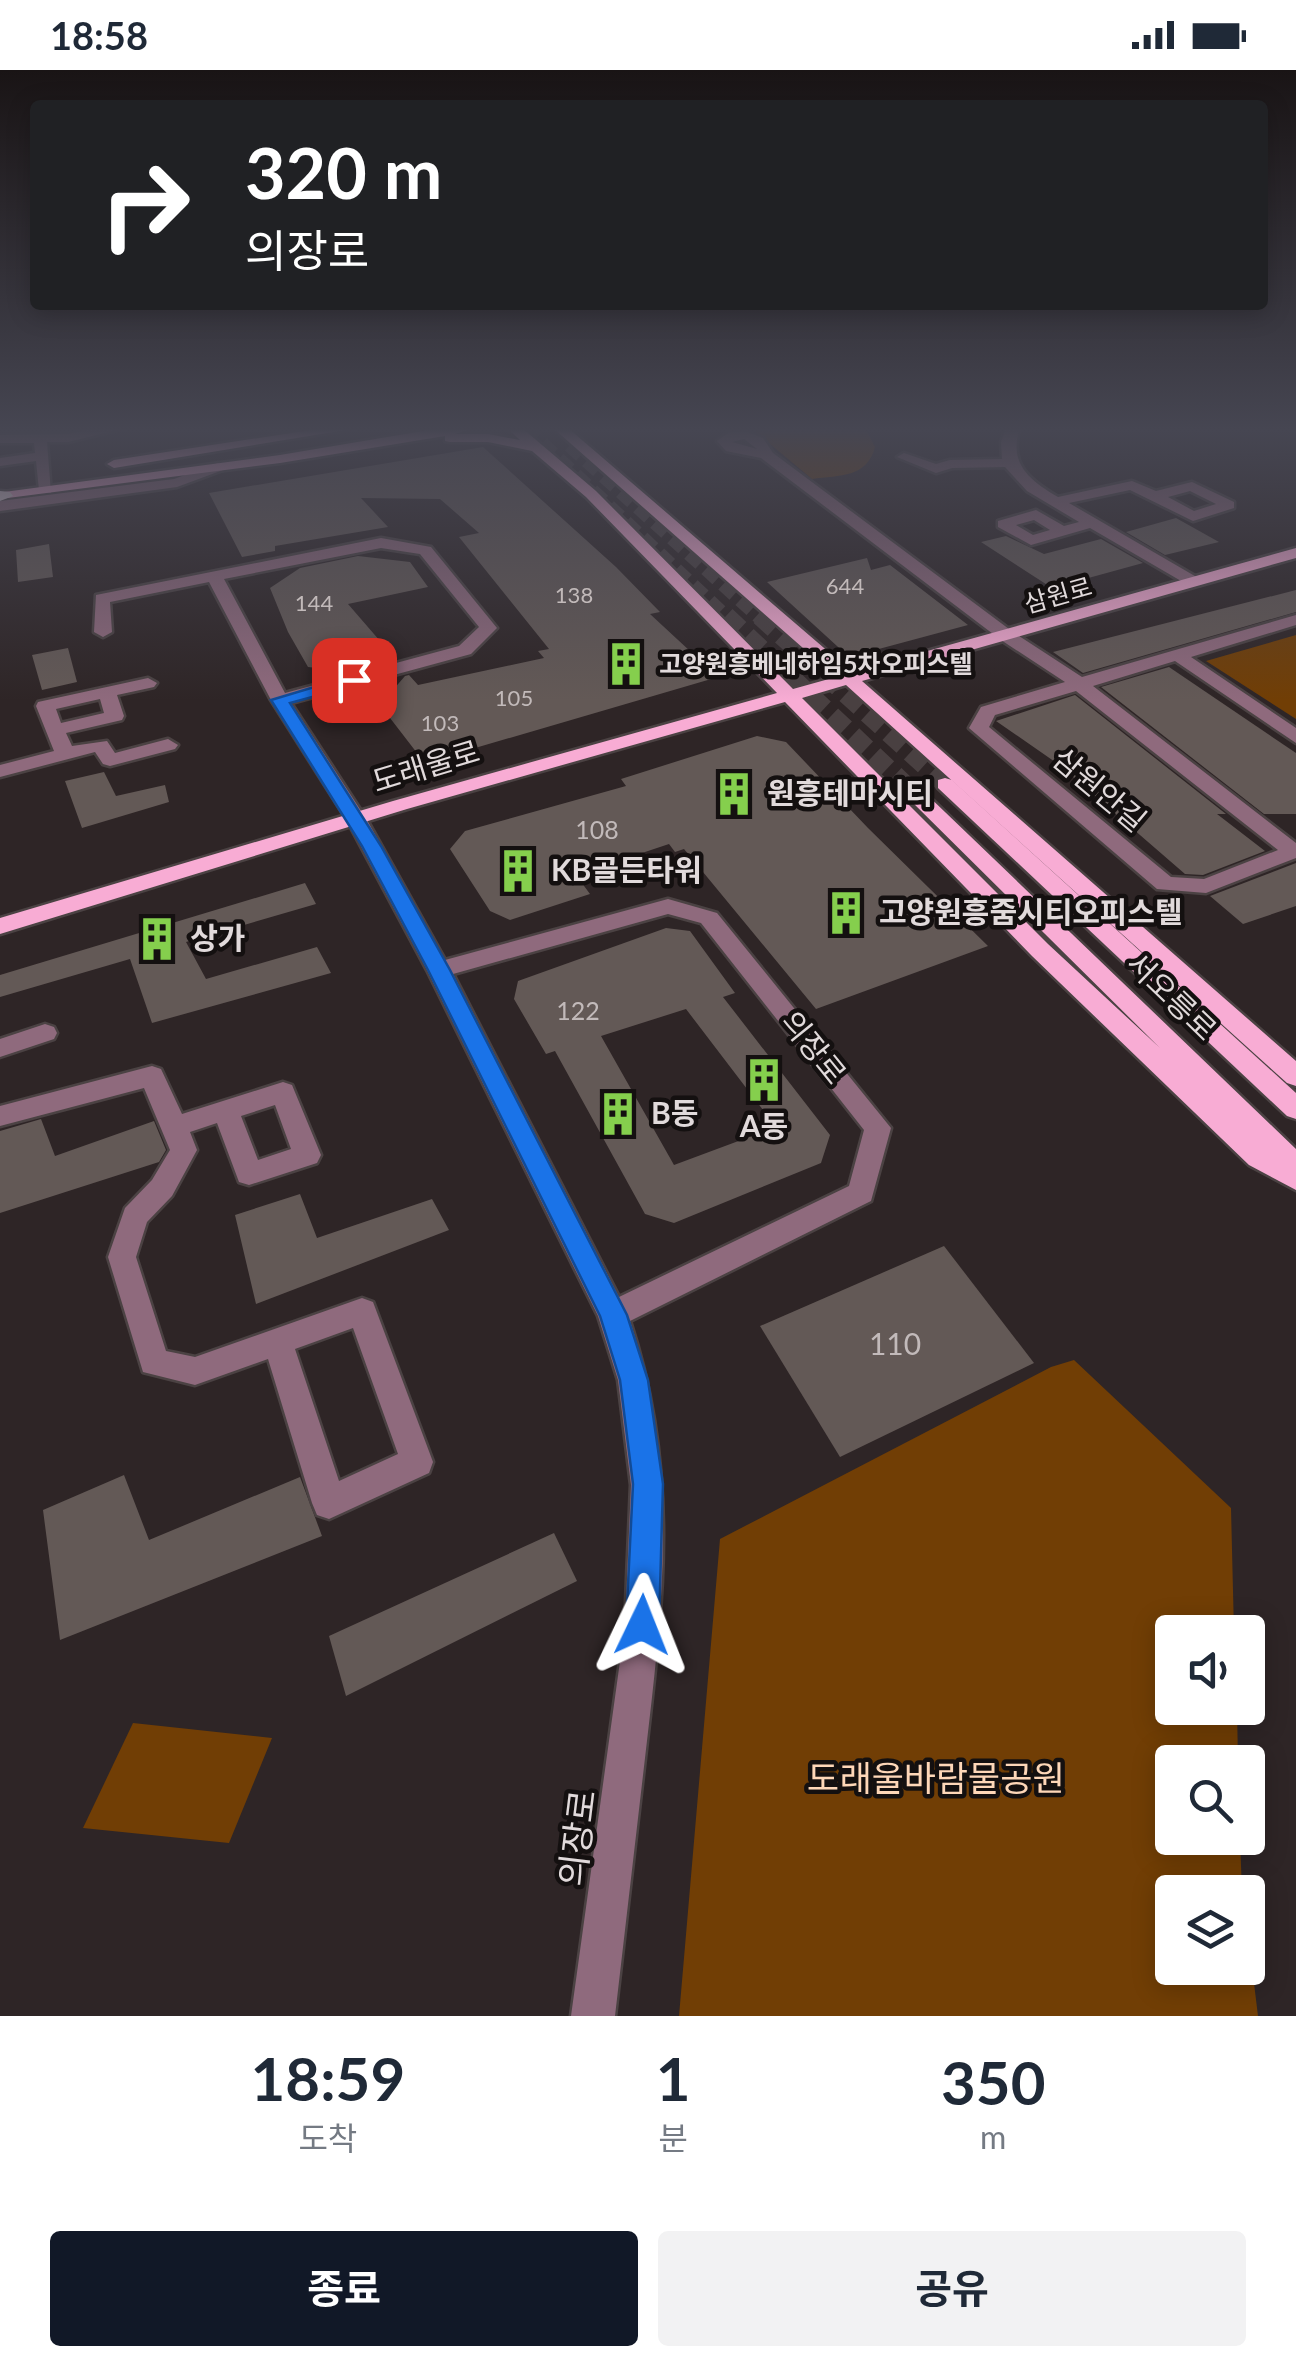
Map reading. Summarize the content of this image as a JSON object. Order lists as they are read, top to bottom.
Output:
{
  "streets": {
    "main road": ["삼원로", "도래울로", "서오릉로"],
    "street": ["삼원안길", "의장로"]
  },
  "crossings": [
    ["삼원로", "도래울로"],
    ["삼원로", "삼원안길"],
    ["도래울로", "의장로"]
  ],
  "parks": ["도래울바람물공원"],
  "places": {
    "building": [
      "고양원흥베네하임5차오피스텔",
      "원흥테마시티",
      "KB골든타워",
      "고양원흥줌시티오피스텔",
      "상가",
      "A동",
      "B동"
    ]
  },
  "house_numbers": [
    "644",
    "138",
    "144",
    "105",
    "103",
    "108",
    "122",
    "110"
  ],
  "page": {
    "status": "18:58",
    "turn": ["320 m", "의장로"],
    "eta": [
      "18:59",
      "도착",
      "1",
      "분",
      "350",
      "m"
    ],
    "buttons": ["종료", "공유"]
  }
}
